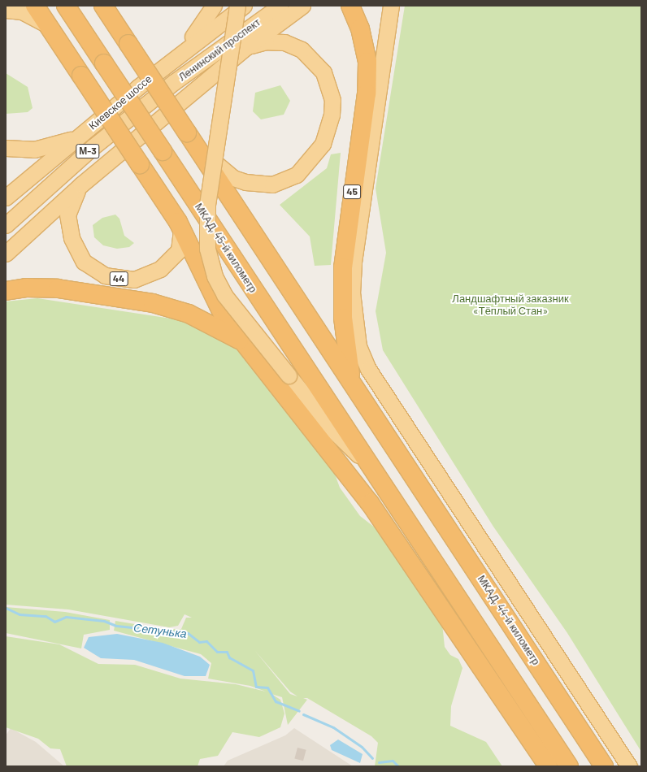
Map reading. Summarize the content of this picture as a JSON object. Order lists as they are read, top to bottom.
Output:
{
  "streets": {
    "highway": ["45", "МКАД, 45-й километр", "МКАД, 44-й километр"],
    "main road": [
      "Ленинский проспект",
      "Киевское шоссе",
      "М-3",
      "44"
    ]
  },
  "crossings": [
    ["Ленинский проспект", "Киевское шоссе"],
    ["45", "МКАД, 44-й километр"]
  ],
  "water": ["Сетунька"],
  "parks": ["Ландшафтный заказник «Тёплый Стан»"]
}
